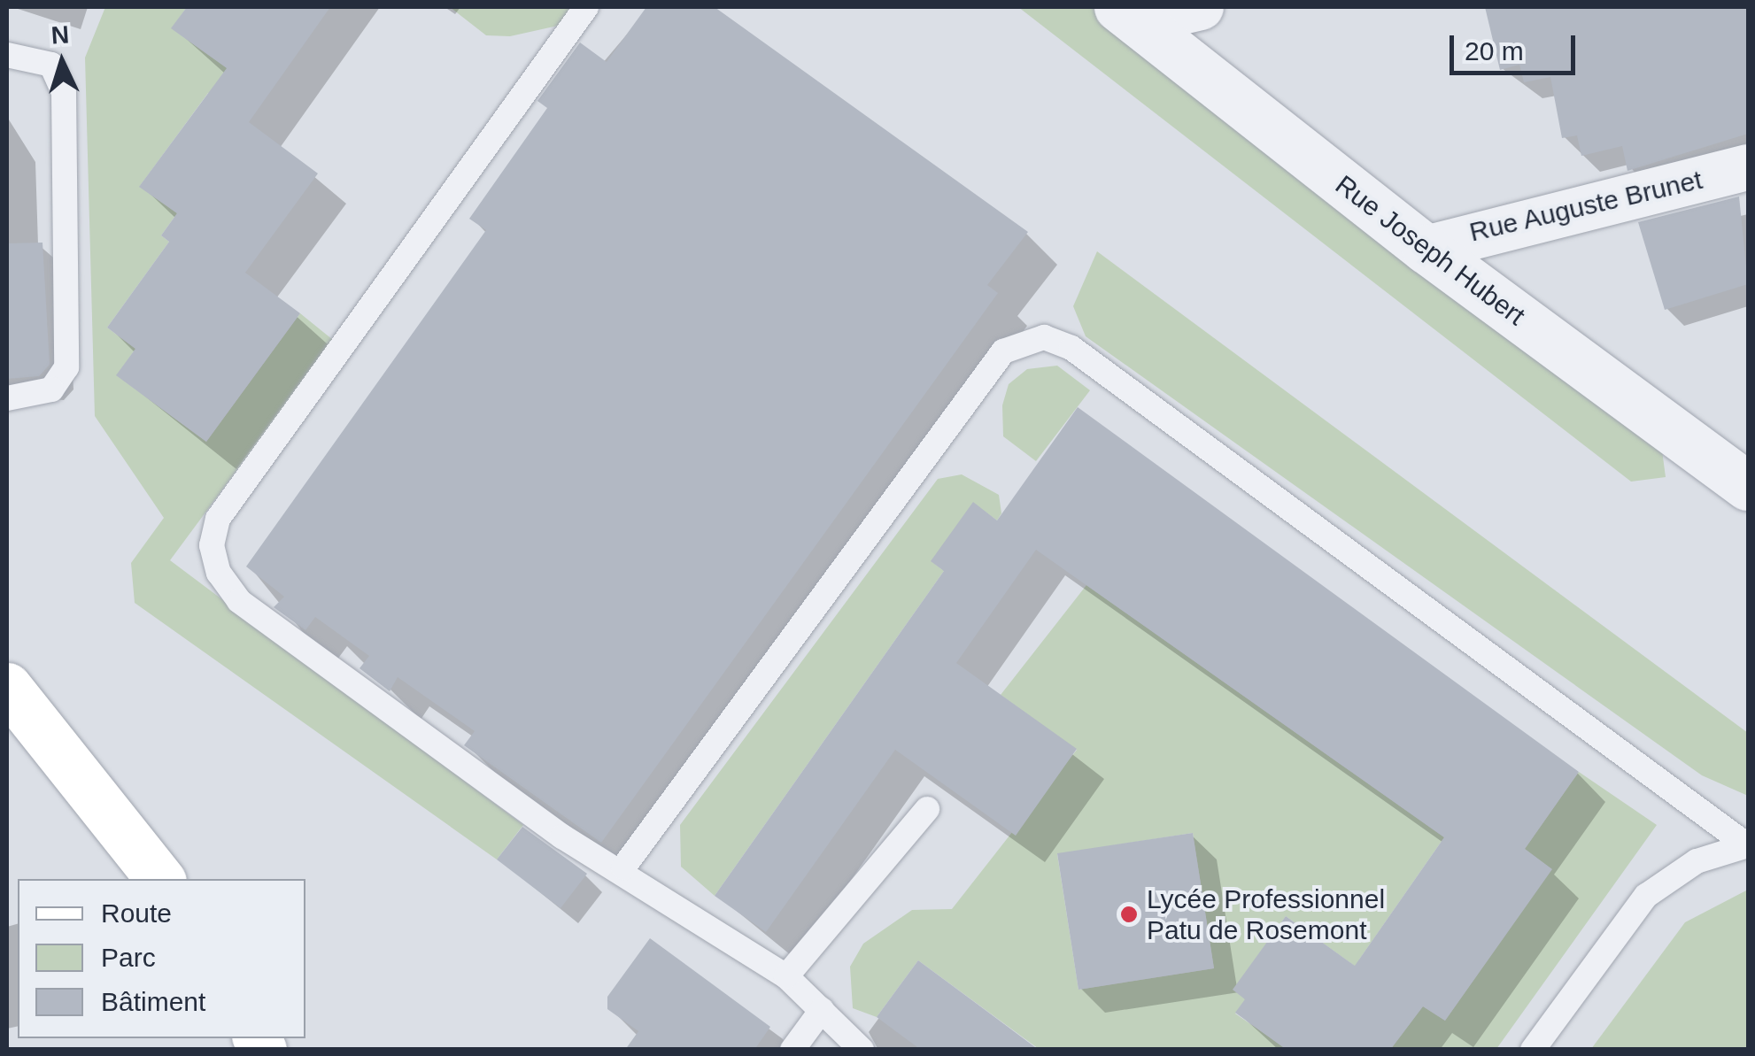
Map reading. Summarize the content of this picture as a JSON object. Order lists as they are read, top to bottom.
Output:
{
  "streets": {
    "street": ["Rue Auguste Brunet", "Rue Joseph Hubert"]
  },
  "crossings": [
    ["Rue Auguste Brunet", "Rue Joseph Hubert"]
  ],
  "places": ["Lycée Professionnel Patu de Rosemont"],
  "legend": ["Route", "Parc", "Bâtiment"],
  "scale_bar": "20 m",
  "north": "top"
}
